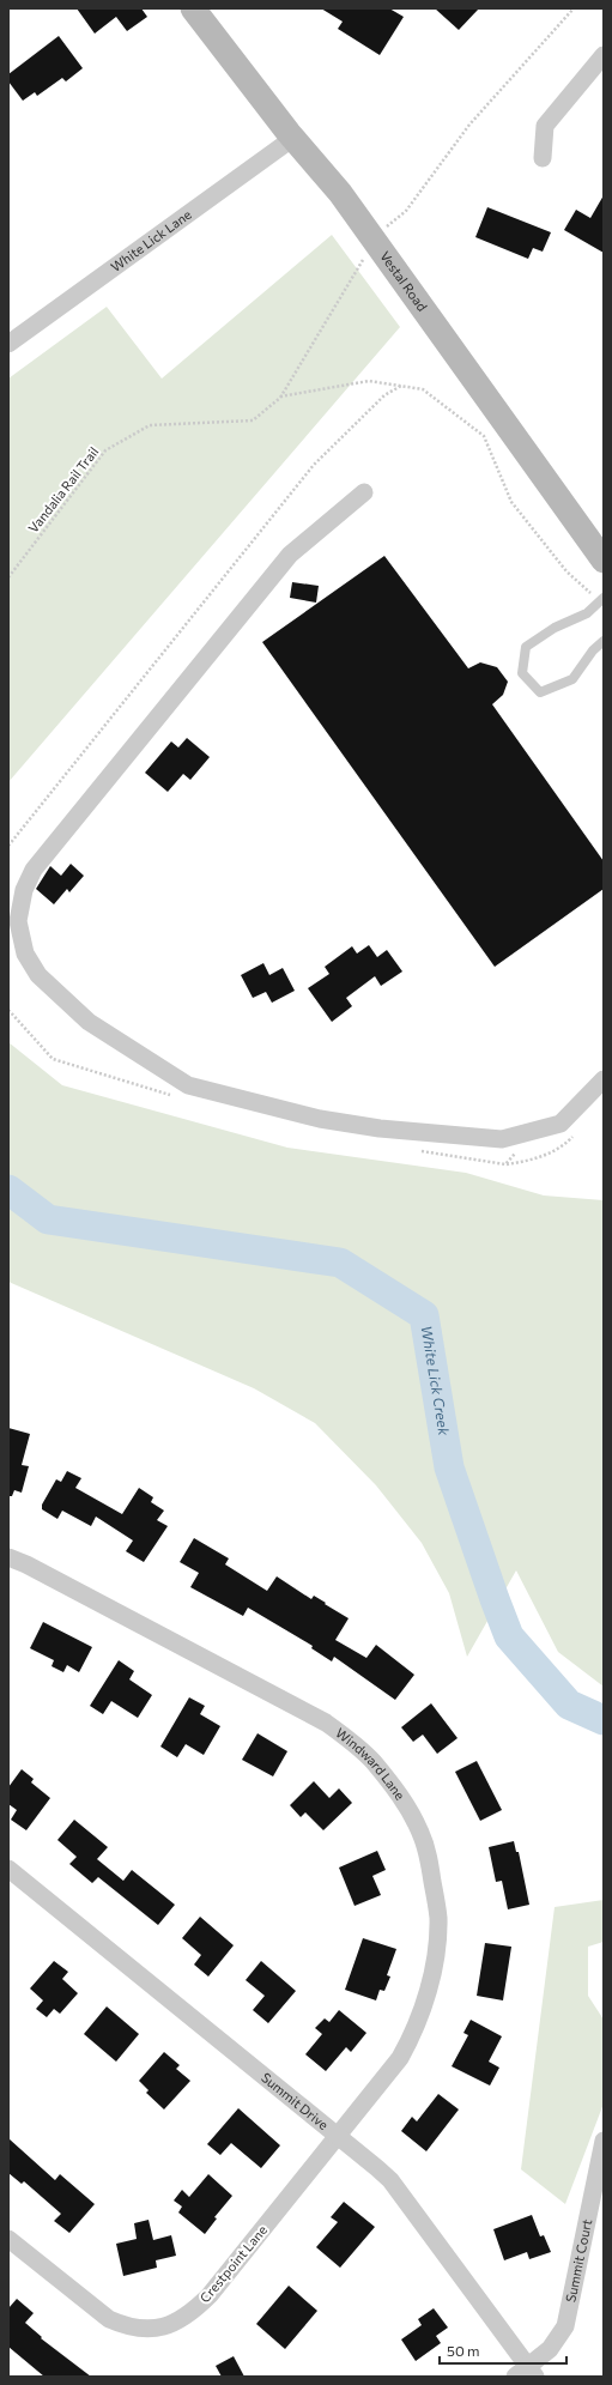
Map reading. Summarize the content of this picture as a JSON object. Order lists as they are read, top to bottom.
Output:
{
  "streets": {
    "street": [
      "White Lick Lane",
      "Vestal Road",
      "Windward Lane",
      "Summit Drive",
      "Summit Court",
      "Crestpoint Lane"
    ],
    "path": ["Vandalia Rail Trail"]
  },
  "crossings": [
    ["White Lick Lane", "Vestal Road"],
    ["Windward Lane", "Summit Drive"],
    ["Windward Lane", "Crestpoint Lane"],
    ["Summit Drive", "Summit Court"],
    ["Summit Drive", "Crestpoint Lane"]
  ],
  "water": ["White Lick Creek"],
  "scale_bar": "50 m"
}
